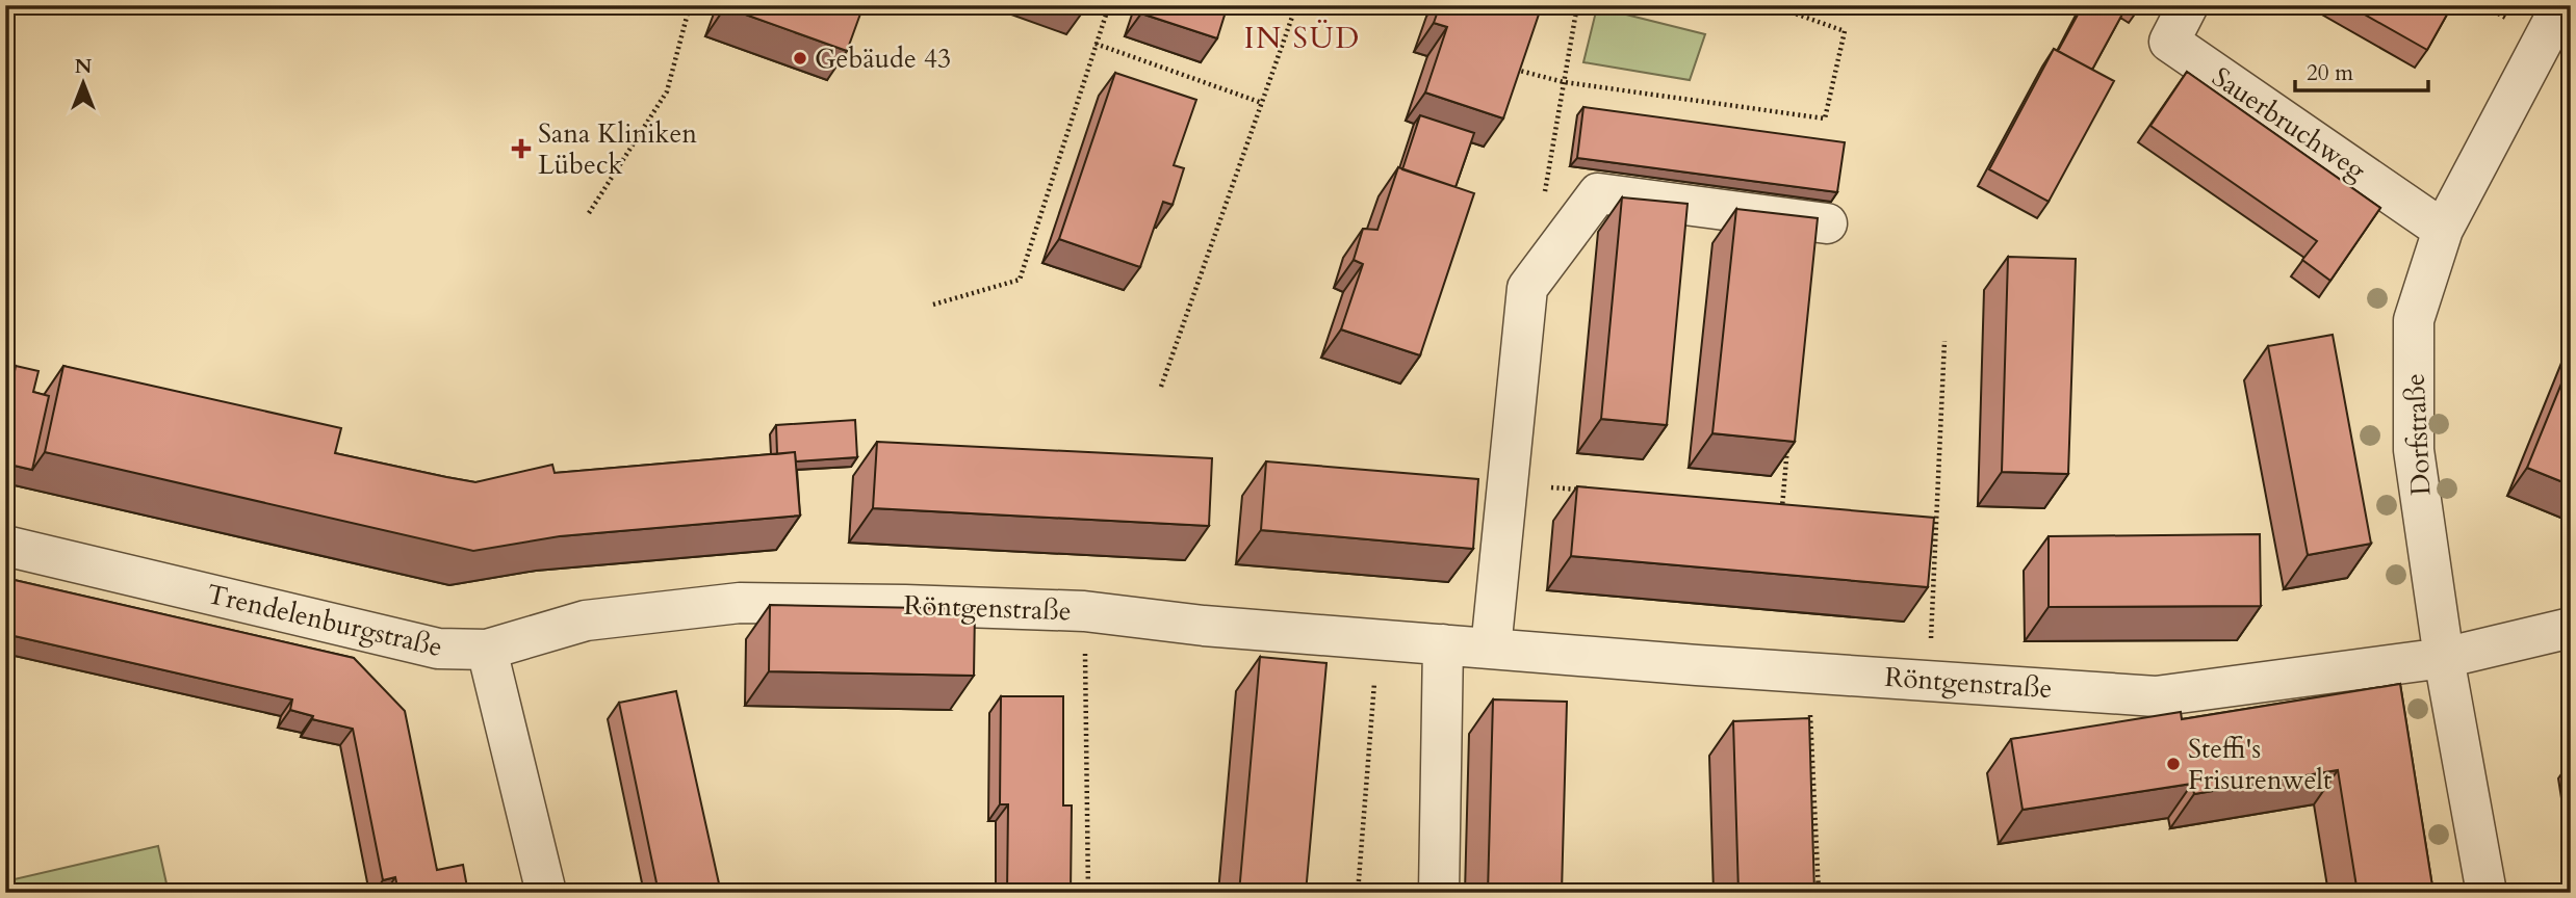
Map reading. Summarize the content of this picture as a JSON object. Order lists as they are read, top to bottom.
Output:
{
  "streets": {
    "street": [
      "Sauerbruchweg",
      "Dorfstraße",
      "Röntgenstraße",
      "Trendelenburgstraße"
    ]
  },
  "crossings": [
    ["Sauerbruchweg", "Dorfstraße"],
    ["Dorfstraße", "Röntgenstraße"],
    ["Röntgenstraße", "Trendelenburgstraße"]
  ],
  "districts": ["IN SÜD"],
  "places": {
    "other": ["Gebäude 43", "Steffi's Frisurenwelt"],
    "health": ["Sana Kliniken Lübeck"]
  },
  "scale_bar": "20 m",
  "north": "top"
}
